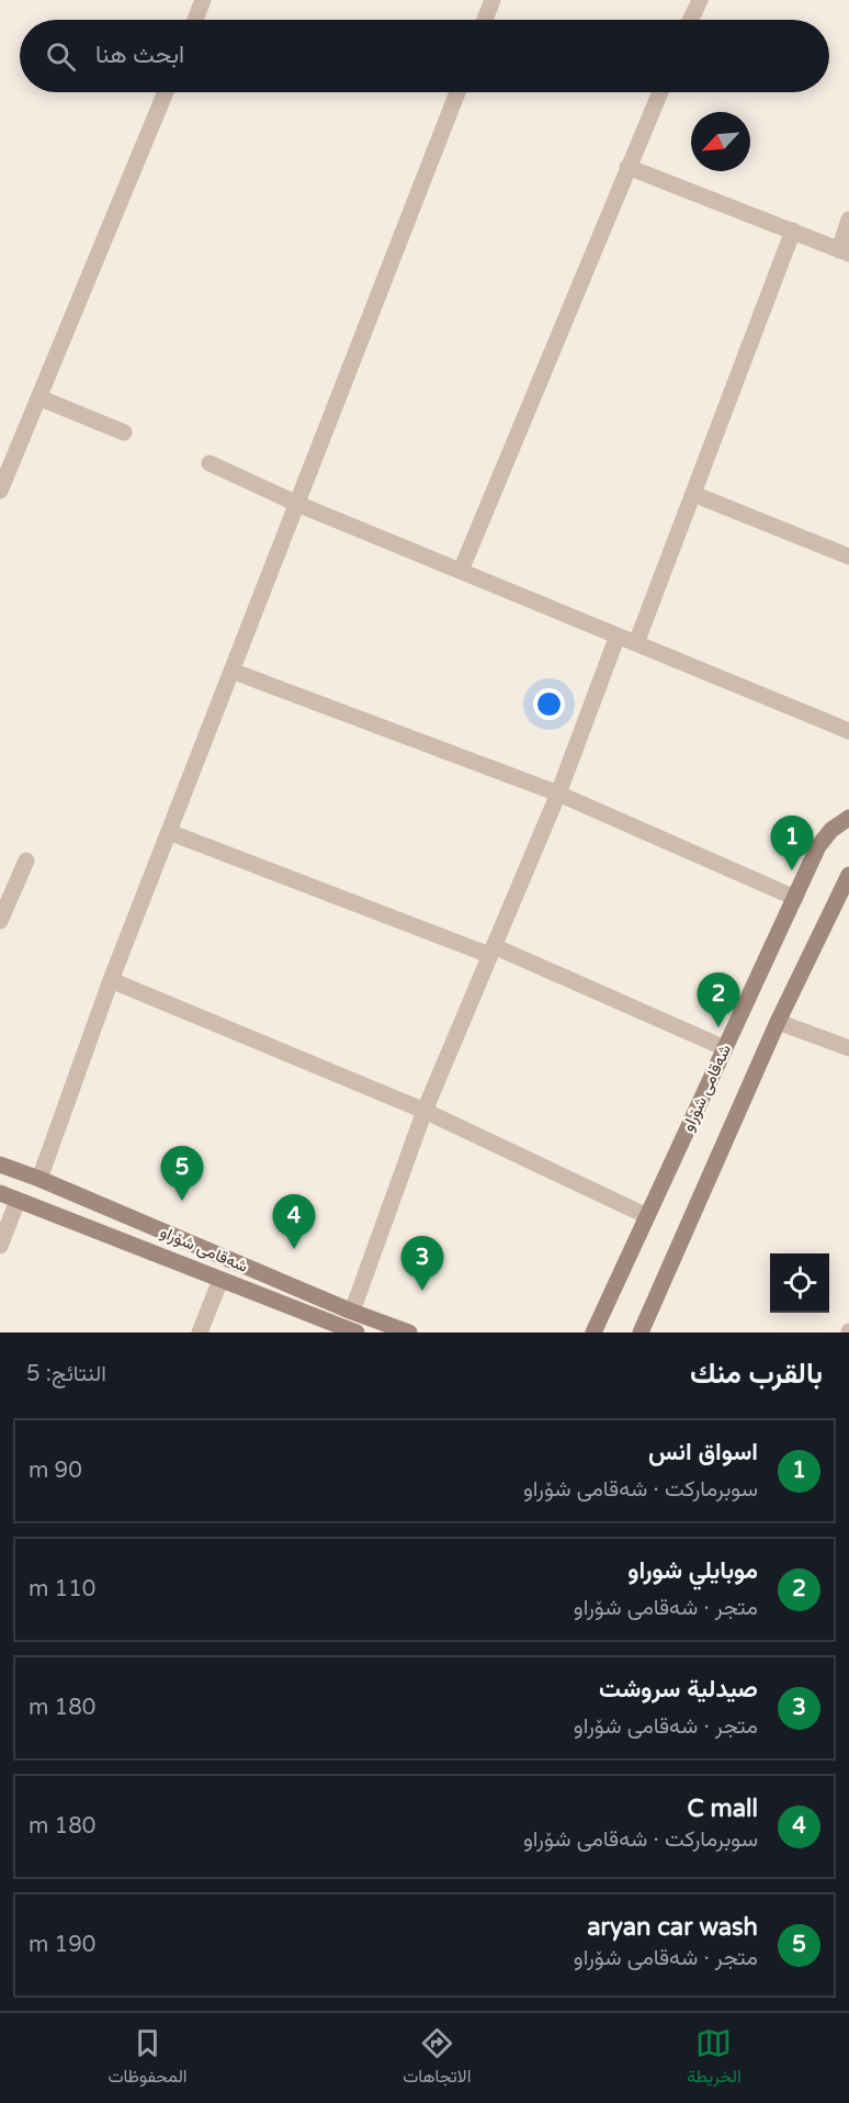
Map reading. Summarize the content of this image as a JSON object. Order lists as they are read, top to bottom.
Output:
{
  "streets": {
    "street": ["شەقامی شۆراو"]
  },
  "north": "bottom left",
  "page": {
    "search": "ابحث هنا",
    "pins": [
      "1",
      "2",
      "5",
      "4",
      "3"
    ],
    "heading": ["بالقرب منك", "النتائج: 5"],
    "list": [
      {
        "mark": "1",
        "name": "اسواق انس",
        "note": "سوبرماركت · شەقامی شۆراو",
        "value": "90 m"
      },
      {
        "mark": "2",
        "name": "موبايلي شوراو",
        "note": "متجر · شەقامی شۆراو",
        "value": "110 m"
      },
      {
        "mark": "3",
        "name": "صيدلية سروشت",
        "note": "متجر · شەقامی شۆراو",
        "value": "180 m"
      },
      {
        "mark": "4",
        "name": "C mall",
        "note": "سوبرماركت · شەقامی شۆراو",
        "value": "180 m"
      },
      {
        "mark": "5",
        "name": "aryan car wash",
        "note": "متجر · شەقامی شۆراو",
        "value": "190 m"
      }
    ],
    "nav": ["الخريطة", "الاتجاهات", "المحفوظات"]
  }
}
